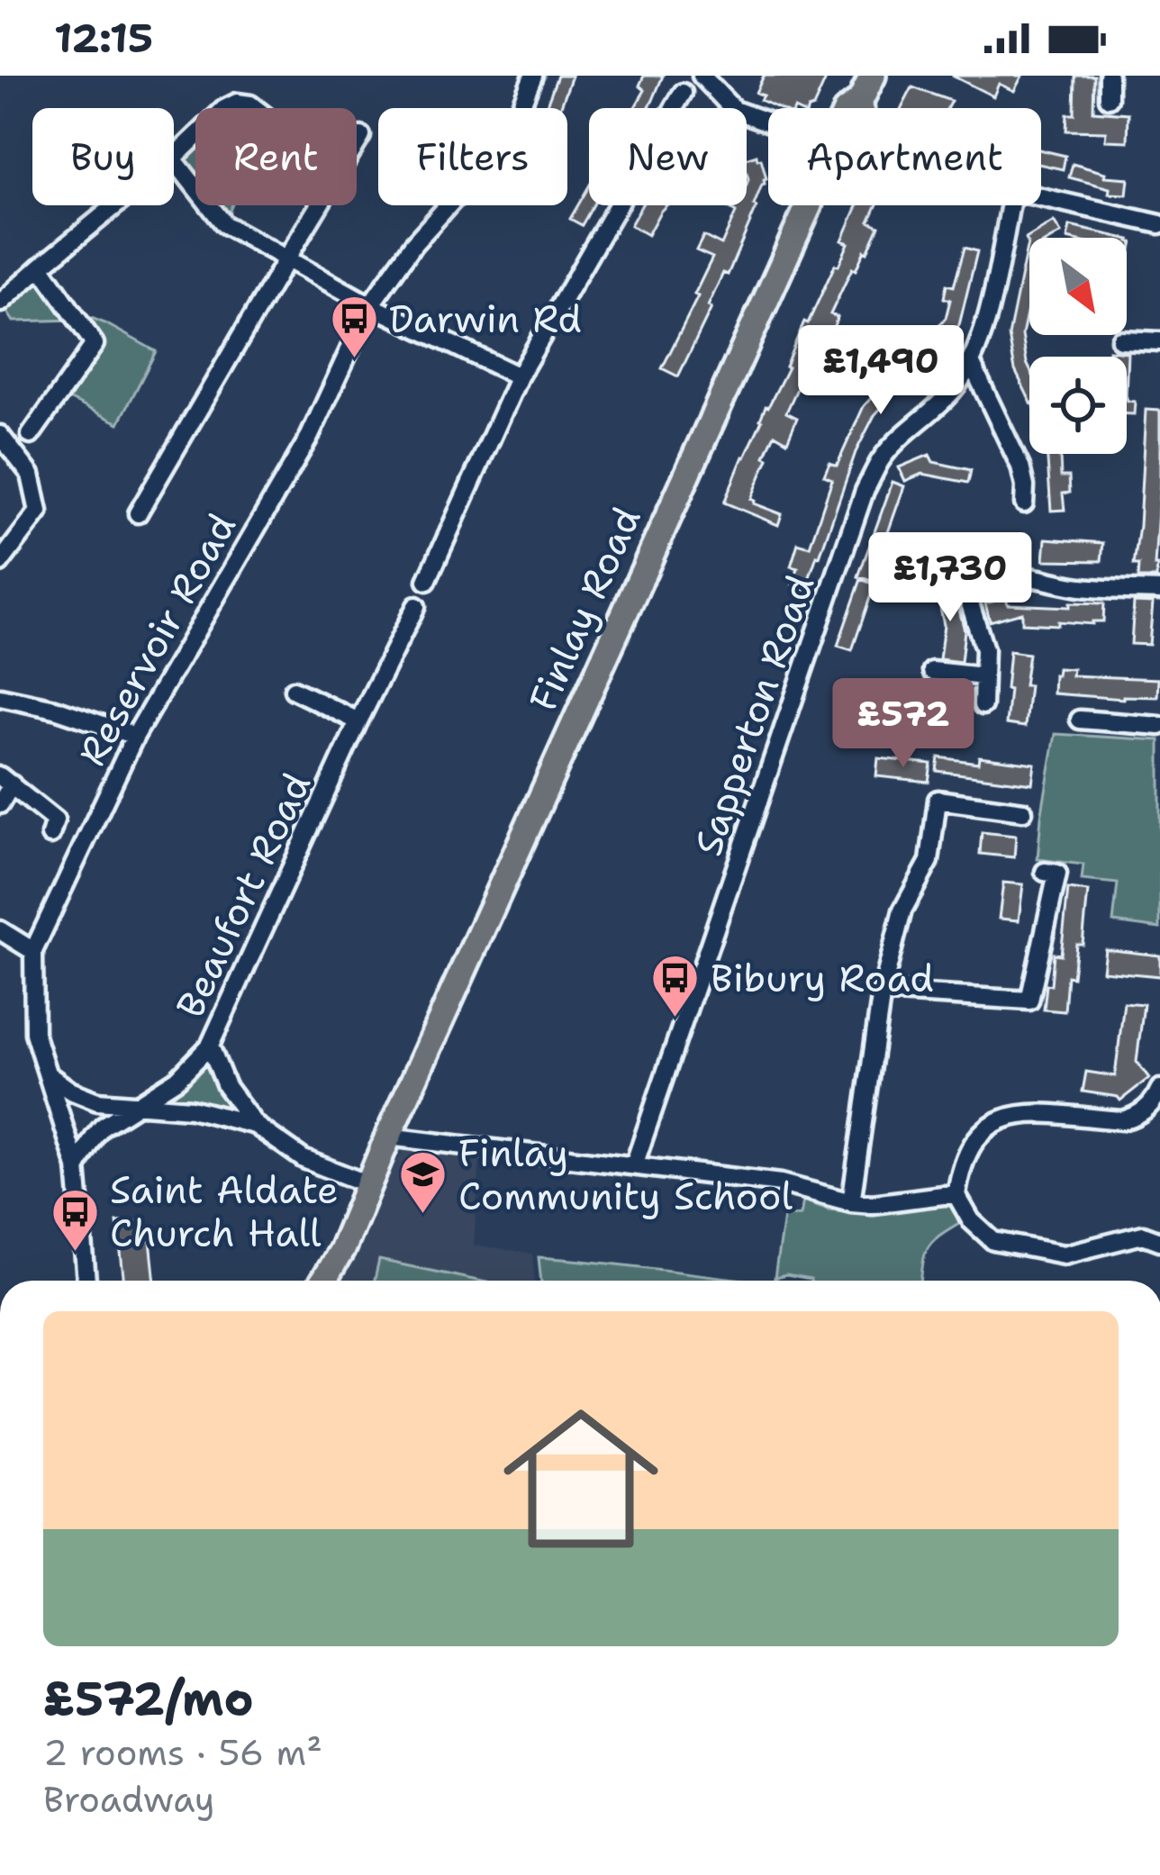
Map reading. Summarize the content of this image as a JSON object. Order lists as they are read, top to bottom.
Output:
{
  "streets": {
    "highway": ["Finlay Road"],
    "street": ["Reservoir Road", "Sapperton Road", "Beaufort Road"]
  },
  "crossings": [
    ["Reservoir Road", "Beaufort Road"]
  ],
  "places": {
    "bus stop": ["Darwin Rd", "Bibury Road", "Saint Aldate Church Hall"],
    "school or university": ["Finlay Community School"]
  },
  "north": "bottom right",
  "page": {
    "status": "12:15",
    "chip": [
      "Buy",
      "Rent",
      "Filters",
      "New",
      "Apartment"
    ],
    "price": ["£1,490", "£1,730", "£572"],
    "list": [
      {
        "name": "£572/mo",
        "note": "2 rooms · 56 m² · Broadway"
      }
    ]
  }
}
